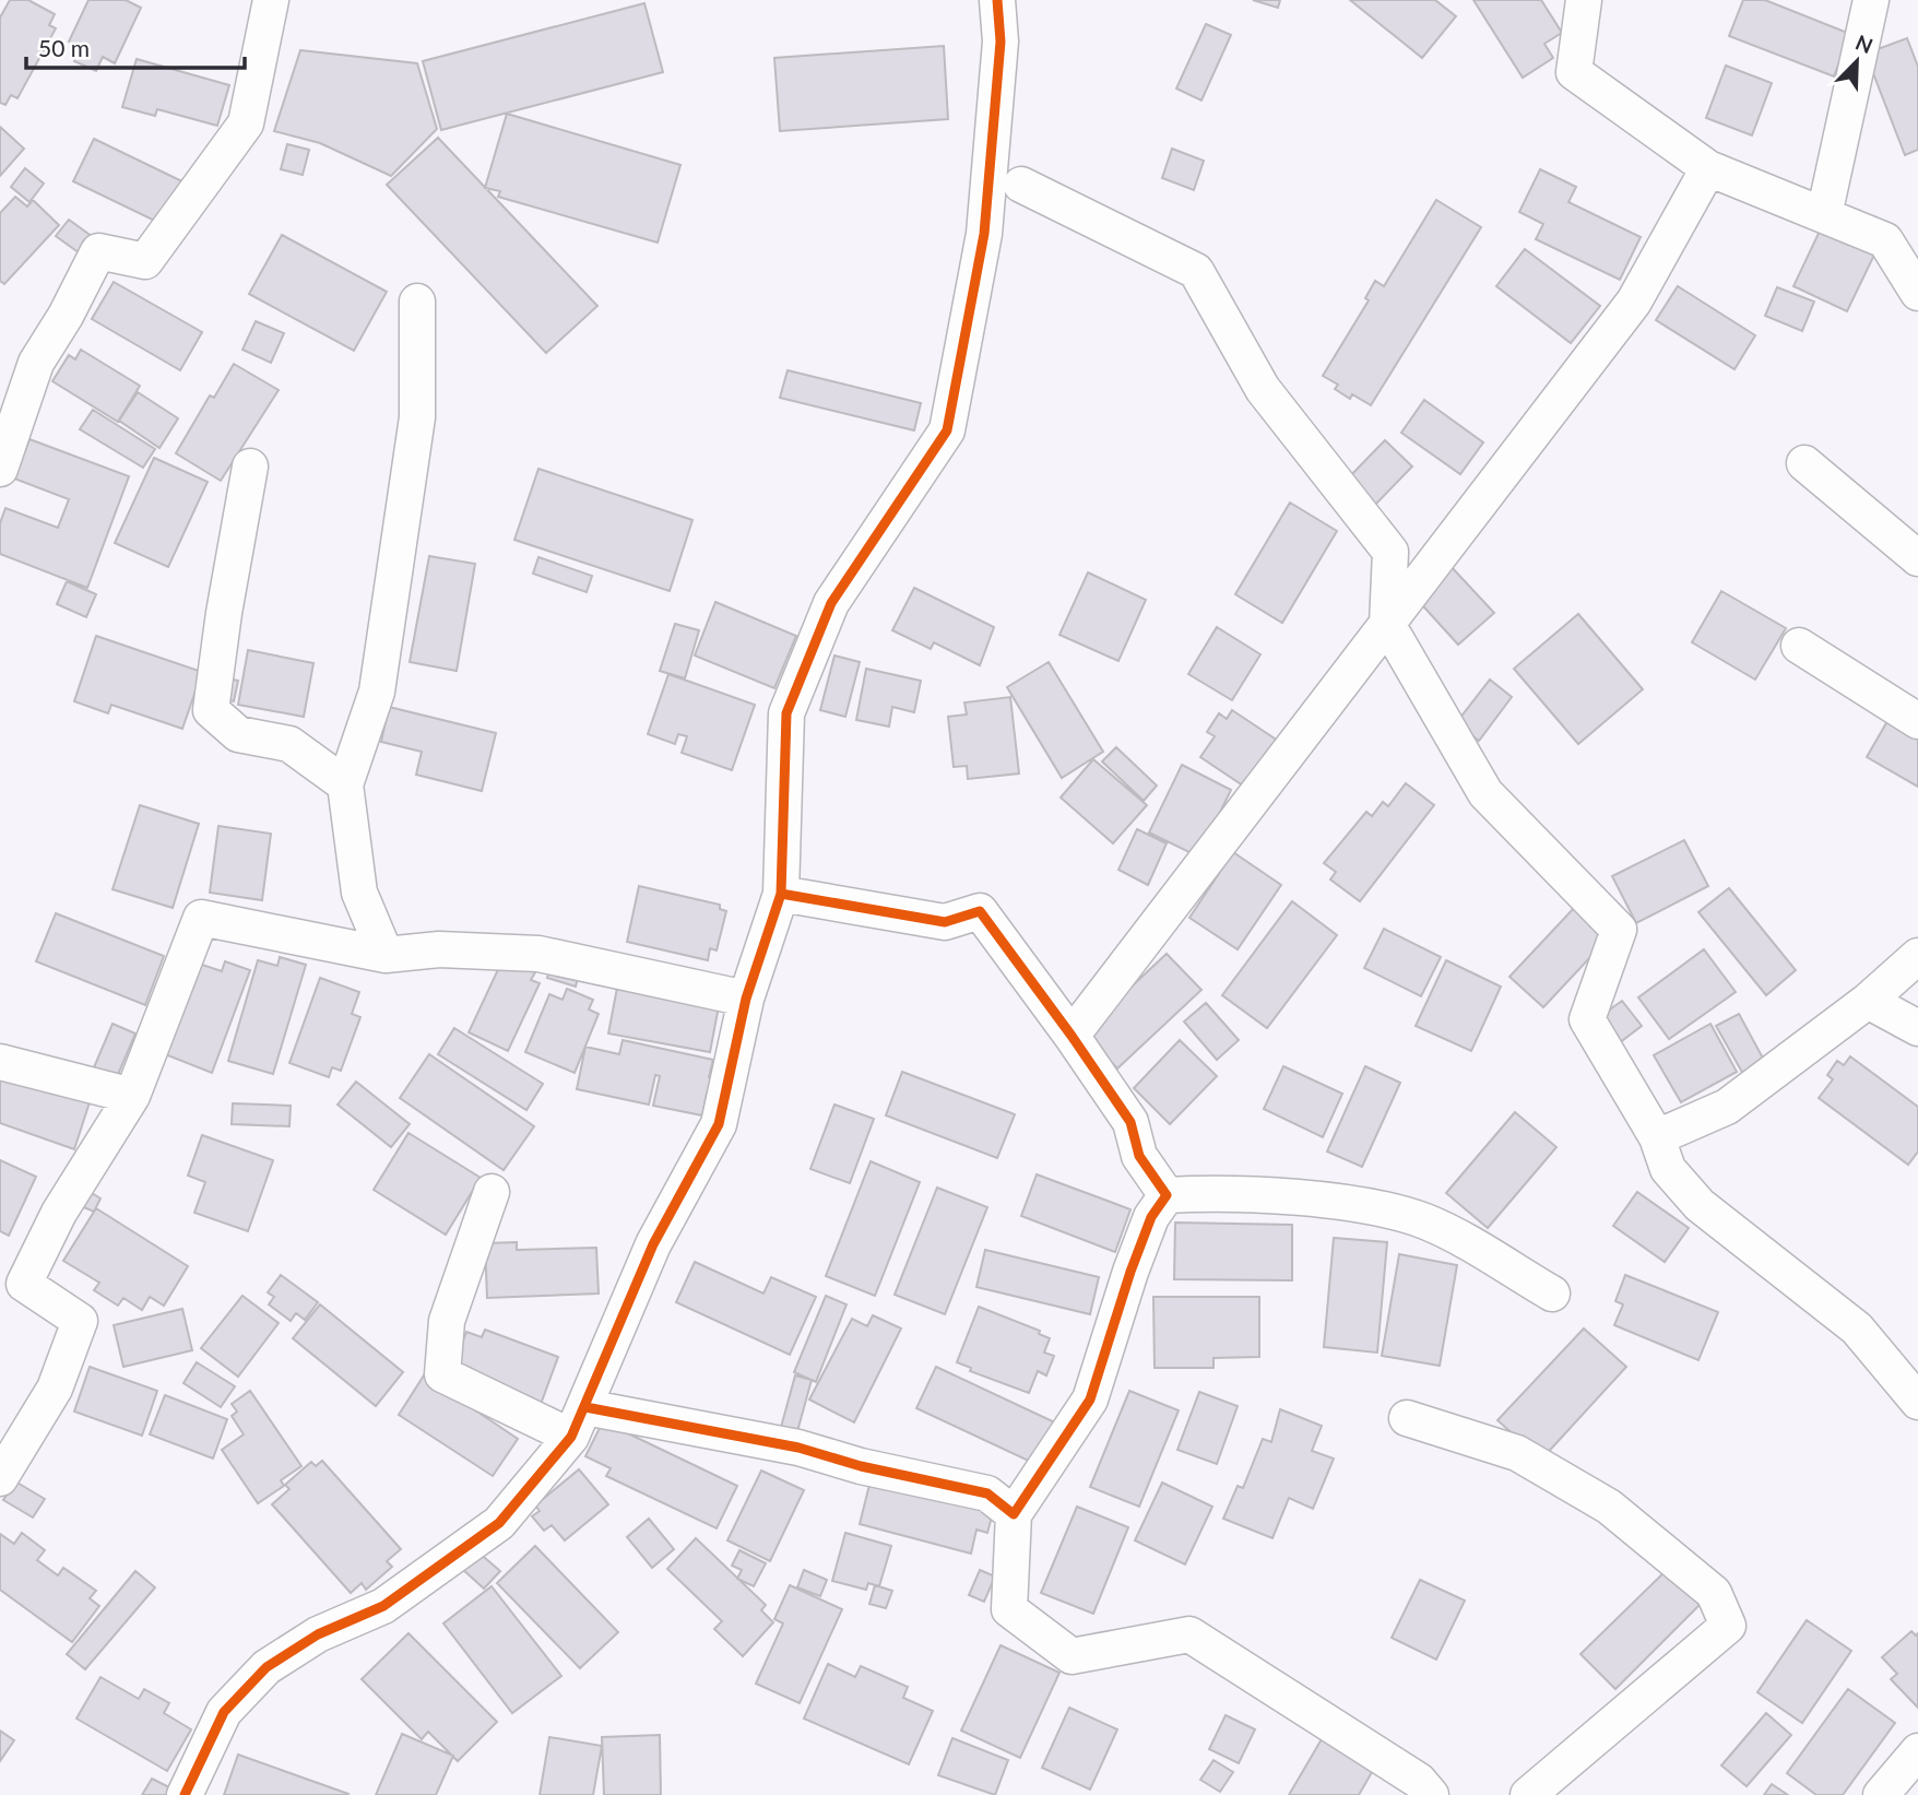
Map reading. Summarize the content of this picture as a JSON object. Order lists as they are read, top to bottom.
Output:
{
  "scale_bar": "50 m",
  "north": "top right"
}
